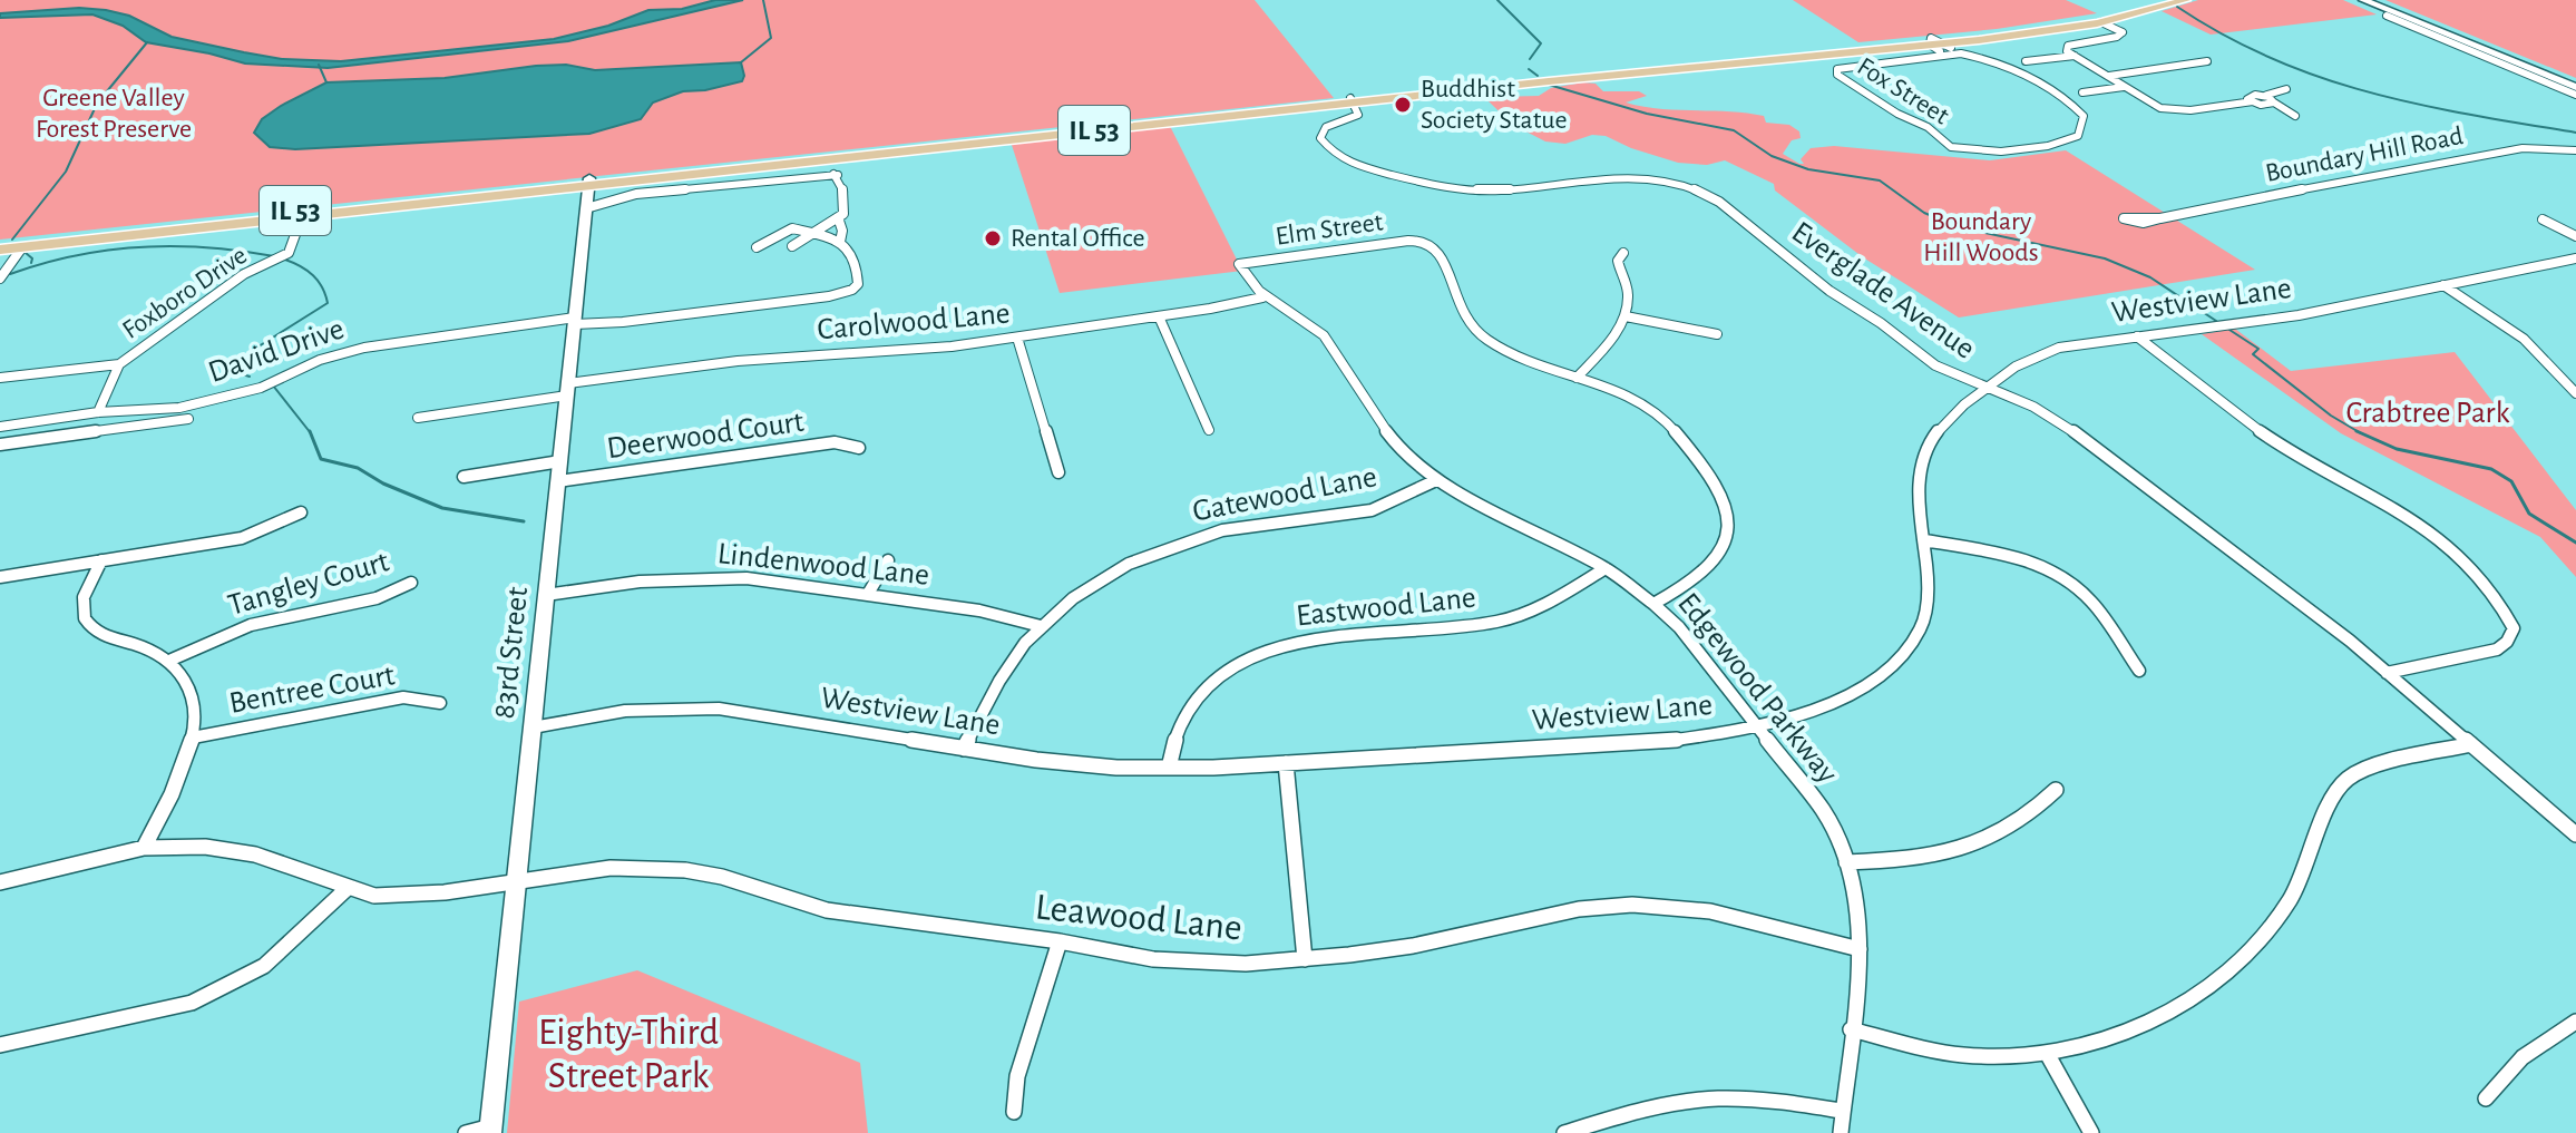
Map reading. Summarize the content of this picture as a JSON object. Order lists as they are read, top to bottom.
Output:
{
  "streets": {
    "main road": ["IL 53", "83rd Street"],
    "street": [
      "Fox Street",
      "Boundary Hill Road",
      "Elm Street",
      "Everglade Avenue",
      "Foxboro Drive",
      "Westview Lane",
      "Carolwood Lane",
      "David Drive",
      "Deerwood Court",
      "Gatewood Lane",
      "Lindenwood Lane",
      "Tangley Court",
      "Eastwood Lane",
      "Edgewood Parkway",
      "Bentree Court",
      "Leawood Lane"
    ]
  },
  "crossings": [
    ["Fox Street", "IL 53"],
    ["IL 53", "Everglade Avenue"],
    ["IL 53", "Foxboro Drive"],
    ["IL 53", "83rd Street"],
    ["Elm Street", "Edgewood Parkway"],
    ["Everglade Avenue", "Westview Lane"],
    ["Westview Lane", "Gatewood Lane"],
    ["Westview Lane", "Eastwood Lane"],
    ["Westview Lane", "83rd Street"],
    ["Westview Lane", "Edgewood Parkway"],
    ["Carolwood Lane", "83rd Street"],
    ["Carolwood Lane", "Edgewood Parkway"],
    ["David Drive", "83rd Street"],
    ["Deerwood Court", "83rd Street"],
    ["Gatewood Lane", "Lindenwood Lane"],
    ["Gatewood Lane", "Edgewood Parkway"],
    ["Lindenwood Lane", "83rd Street"],
    ["Eastwood Lane", "Edgewood Parkway"],
    ["83rd Street", "Leawood Lane"],
    ["Edgewood Parkway", "Leawood Lane"]
  ],
  "parks": [
    "Greene Valley Forest Preserve",
    "Boundary Hill Woods",
    "Crabtree Park",
    "Eighty-Third Street Park"
  ],
  "places": ["Buddhist Society Statue", "Rental Office"]
}
